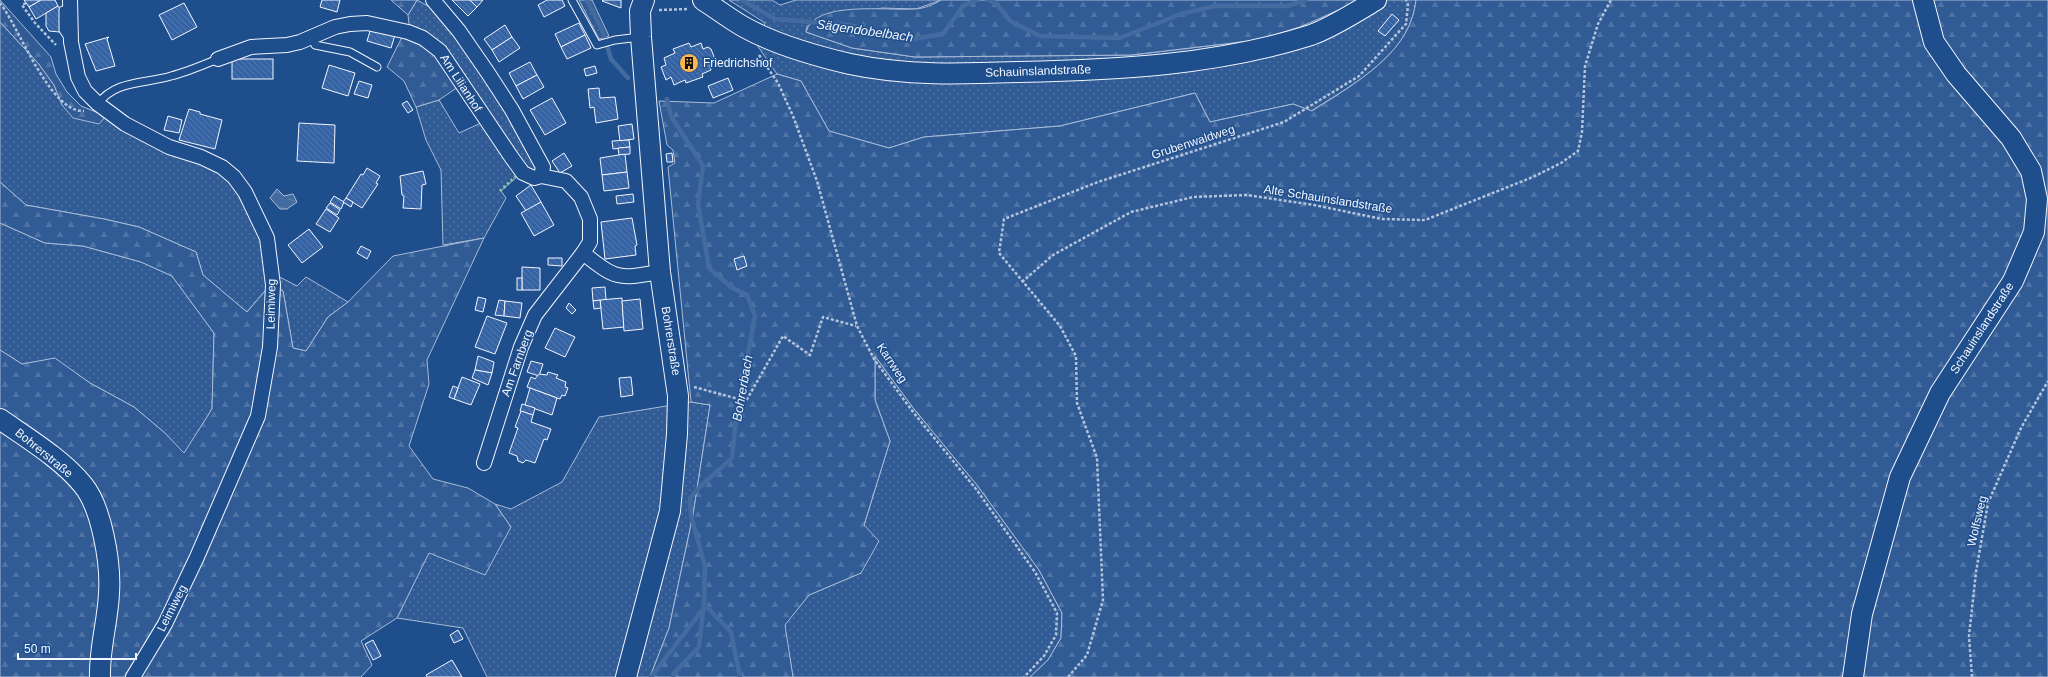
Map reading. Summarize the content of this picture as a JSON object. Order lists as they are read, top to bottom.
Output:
{
  "streets": {
    "main road": ["Schauinslandstraße", "Bohrerstraße"],
    "street": ["Am Lilianhof", "Leimiweg", "Am Farnberg"],
    "path": [
      "Grubenwaldweg",
      "Alte Schauinslandstraße",
      "Karrweg",
      "Wolfsweg"
    ]
  },
  "crossings": [
    ["Am Lilianhof", "Am Farnberg"],
    ["Grubenwaldweg", "Alte Schauinslandstraße"]
  ],
  "water": ["Sägendobelbach", "Bohrerbach"],
  "places": {
    "building": ["Friedrichshof"]
  },
  "scale_bar": "50 m"
}
